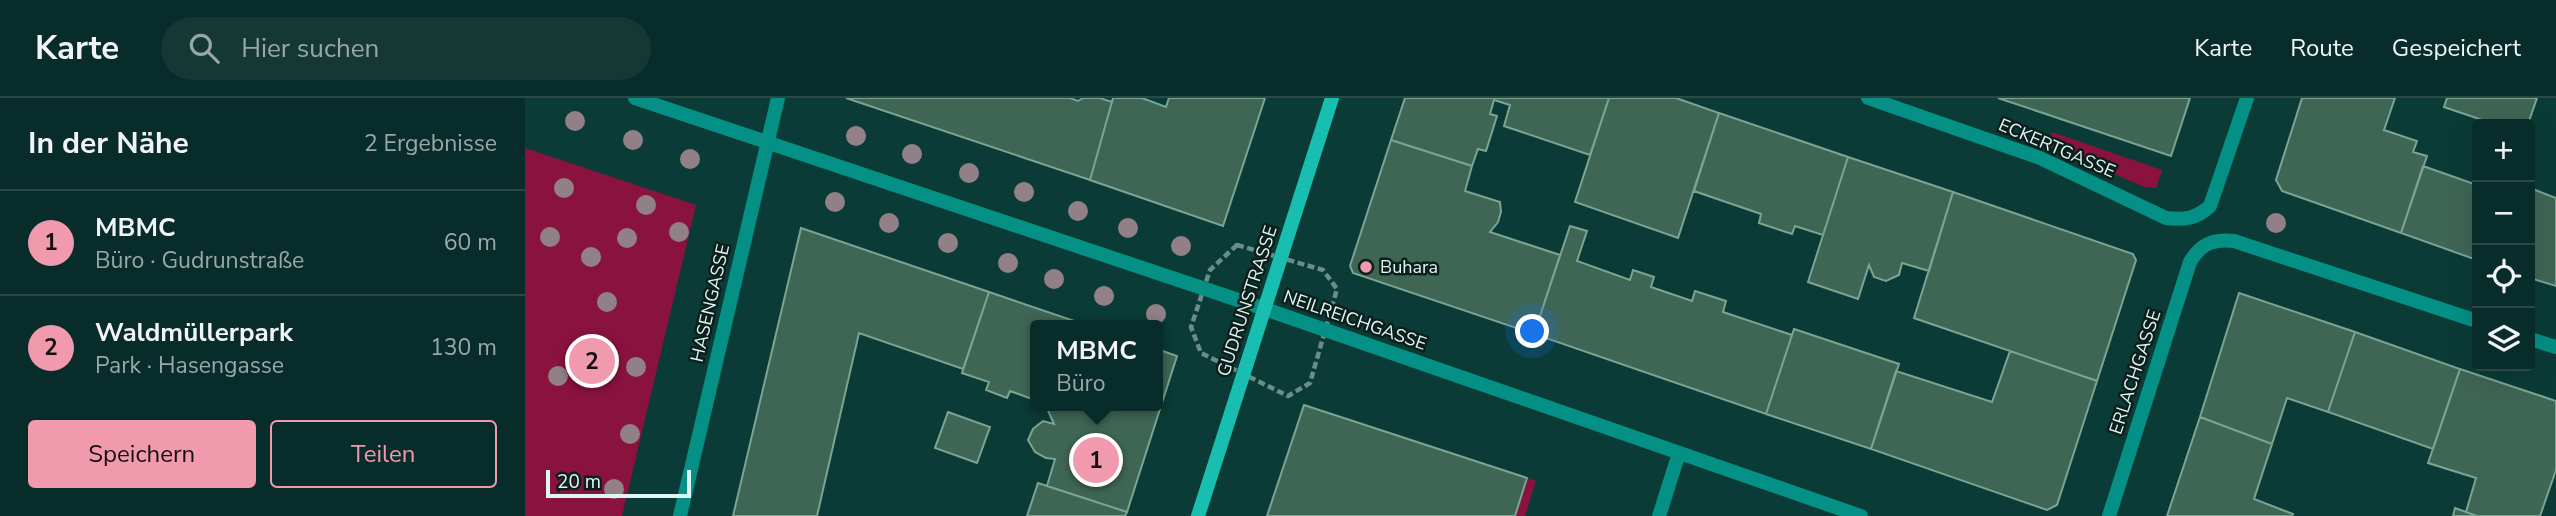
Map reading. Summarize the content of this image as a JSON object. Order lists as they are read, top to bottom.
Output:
{
  "streets": {
    "main road": ["GUDRUNSTRASSE"],
    "street": [
      "ECKERTGASSE",
      "HASENGASSE",
      "NEILREICHGASSE",
      "ERLACHGASSE"
    ]
  },
  "crossings": [
    ["GUDRUNSTRASSE", "NEILREICHGASSE"],
    ["HASENGASSE", "NEILREICHGASSE"]
  ],
  "places": ["Buhara"],
  "scale_bar": "20 m",
  "page": {
    "header": "Karte",
    "search": "Hier suchen",
    "nav": ["Karte", "Route", "Gespeichert"],
    "heading": ["In der Nähe", "2 Ergebnisse"],
    "map_buttons": ["+", "−"],
    "list": [
      {
        "mark": "1",
        "name": "MBMC",
        "note": "Büro · Gudrunstraße",
        "value": "60 m"
      },
      {
        "mark": "2",
        "name": "Waldmüllerpark",
        "note": "Park · Hasengasse",
        "value": "130 m"
      }
    ],
    "popup": ["MBMC", "Büro"],
    "pins": ["2", "1"],
    "buttons": ["Speichern", "Teilen"],
    "scale": "20 m"
  }
}
